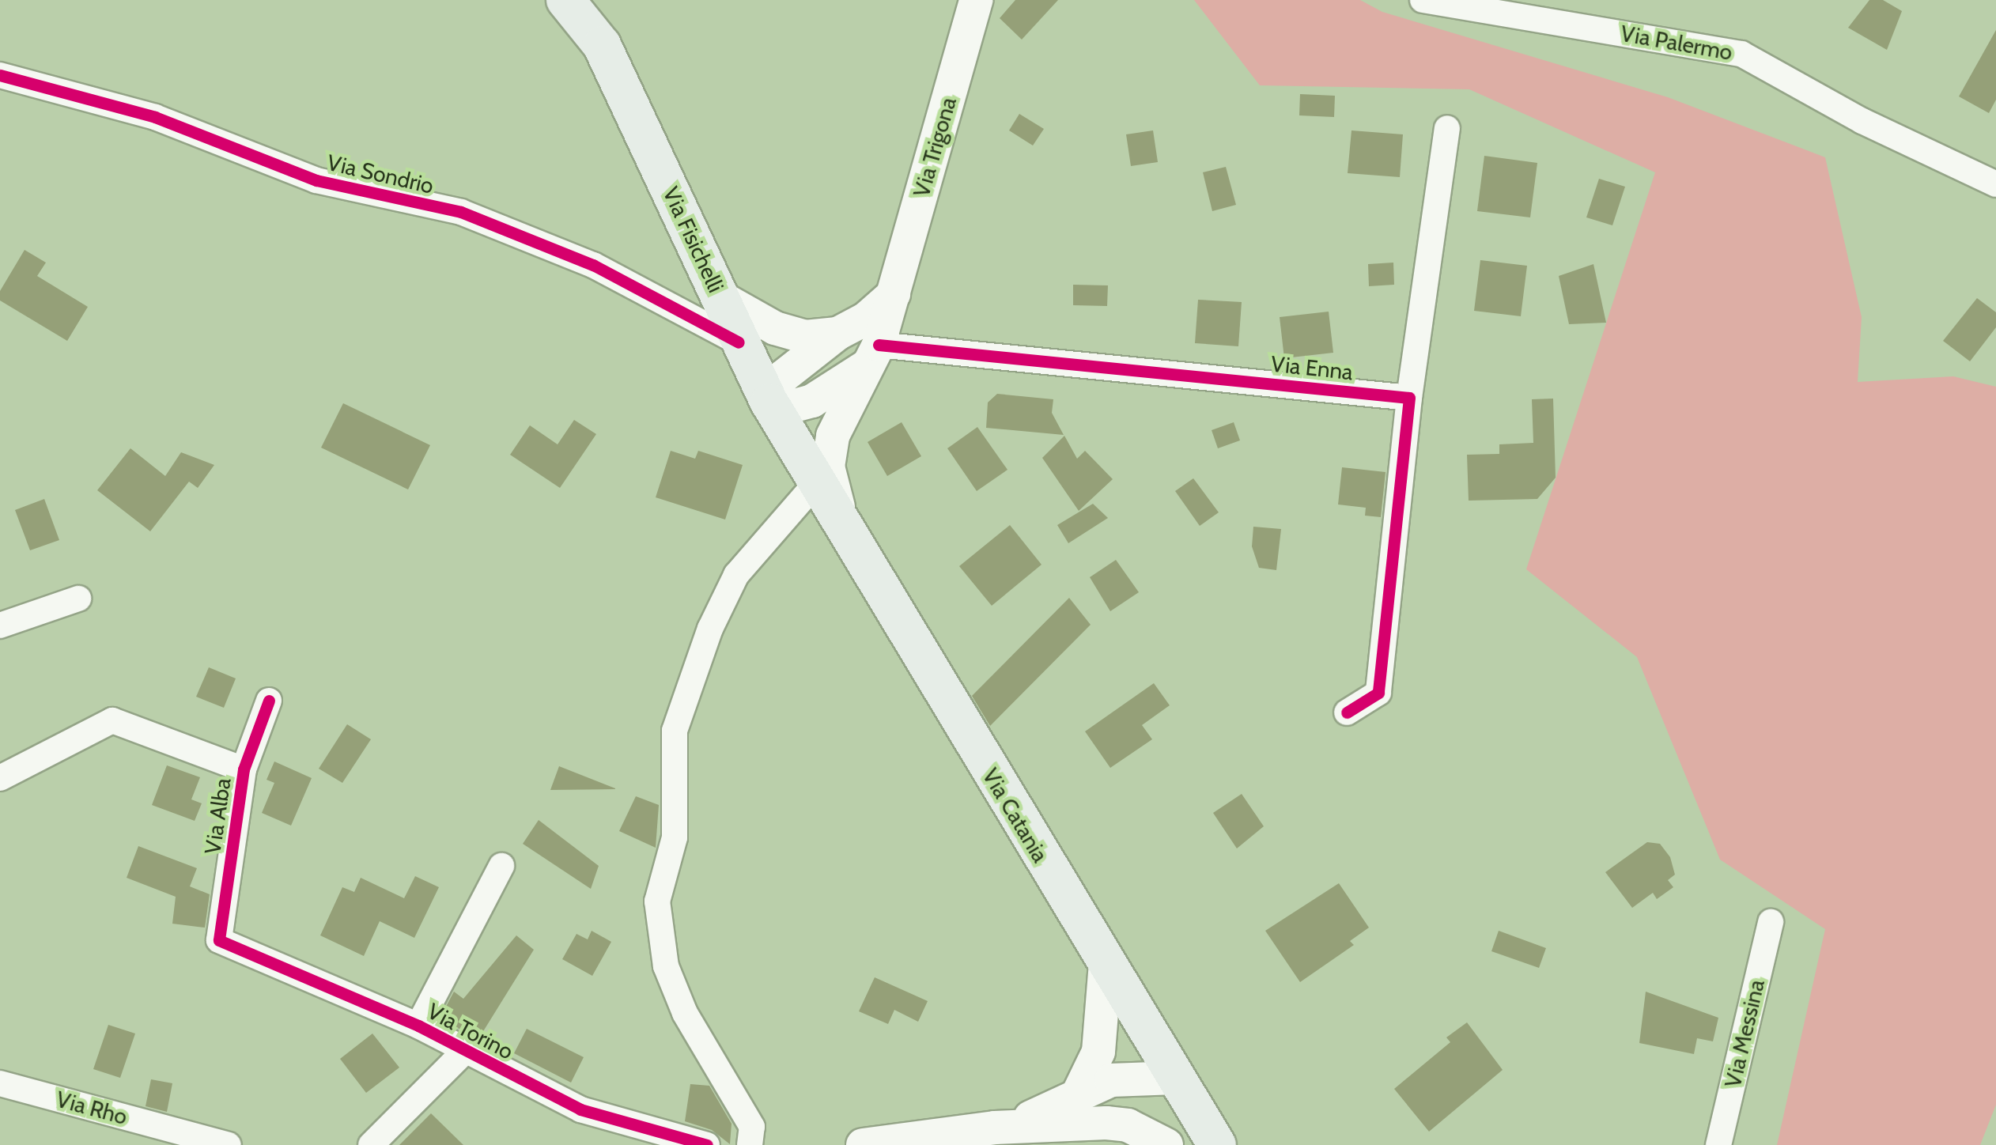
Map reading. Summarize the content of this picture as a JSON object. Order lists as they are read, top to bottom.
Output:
{
  "streets": {
    "main road": ["Via Fisichelli", "Via Catania"],
    "street": [
      "Via Palermo",
      "Via Trigona",
      "Via Sondrio",
      "Via Enna",
      "Via Alba",
      "Via Torino",
      "Via Messina",
      "Via Rho"
    ]
  },
  "crossings": [
    ["Via Trigona", "Via Enna"],
    ["Via Trigona", "Via Catania"],
    ["Via Sondrio", "Via Fisichelli"],
    ["Via Fisichelli", "Via Catania"],
    ["Via Alba", "Via Torino"]
  ]
}
